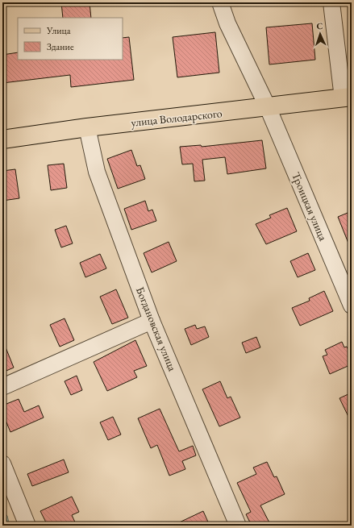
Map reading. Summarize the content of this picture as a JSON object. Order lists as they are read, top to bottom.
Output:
{
  "streets": {
    "main road": ["улица Володарского"],
    "street": ["Троицкая улица", "Богдановская улица"]
  },
  "crossings": [
    ["улица Володарского", "Троицкая улица"],
    ["улица Володарского", "Богдановская улица"]
  ],
  "legend": ["Улица", "Здание"],
  "north": "top"
}
